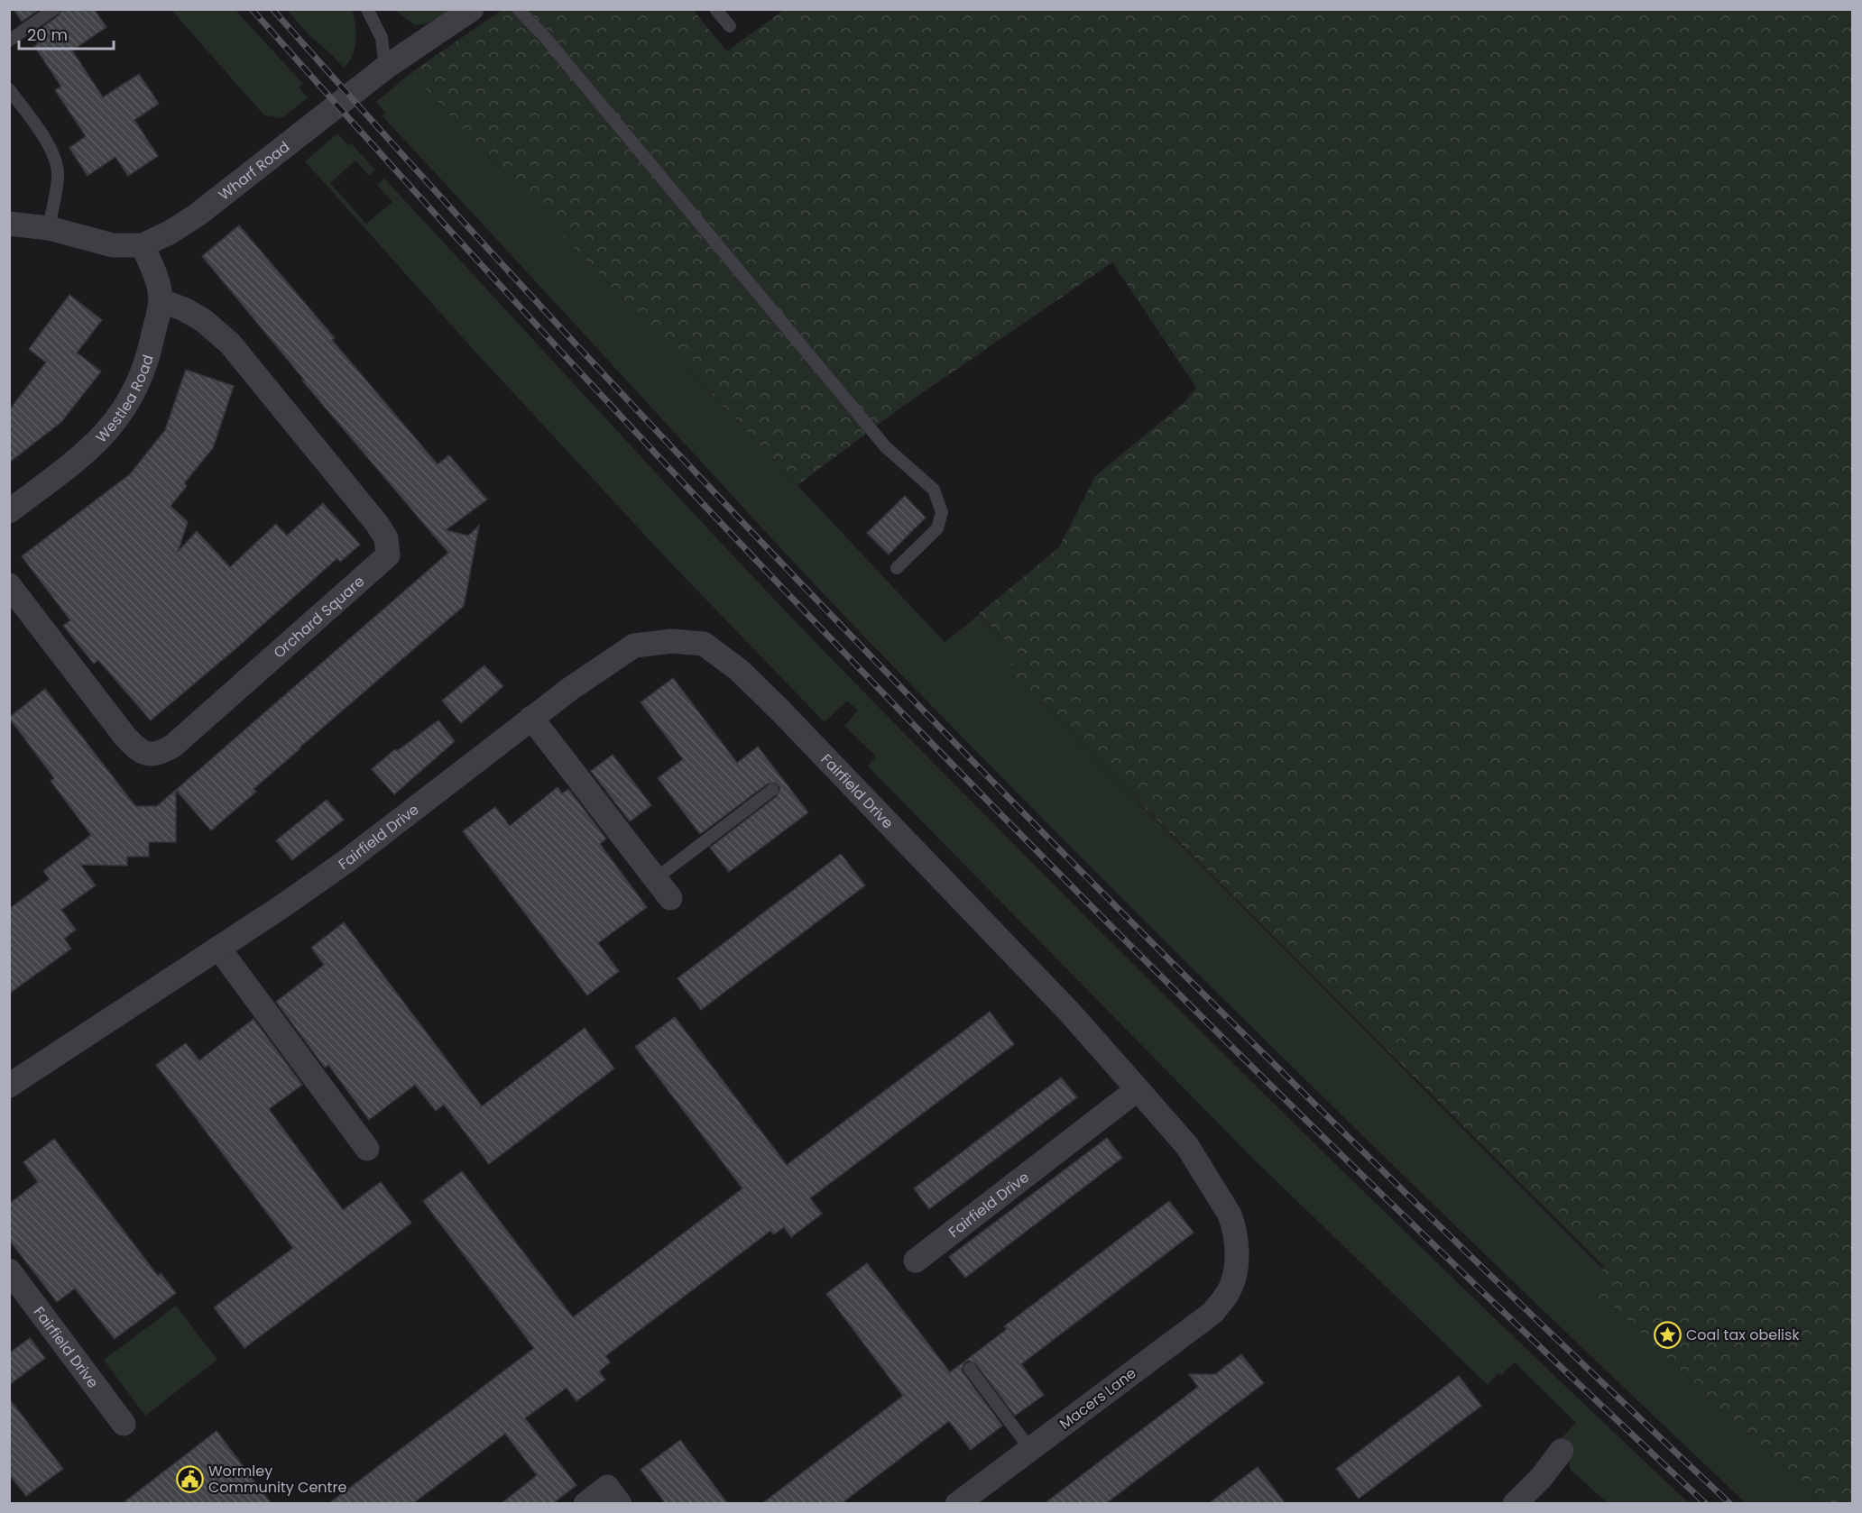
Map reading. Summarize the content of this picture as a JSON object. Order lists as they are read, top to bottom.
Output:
{
  "streets": {
    "street": [
      "Wharf Road",
      "Westlea Road",
      "Orchard Square",
      "Fairfield Drive",
      "Macers Lane"
    ]
  },
  "crossings": [
    ["Wharf Road", "Westlea Road"],
    ["Westlea Road", "Orchard Square"],
    ["Fairfield Drive", "Macers Lane"]
  ],
  "places": {
    "place": ["Coal tax obelisk"],
    "public building": ["Wormley Community Centre"]
  },
  "scale_bar": "20 m"
}
